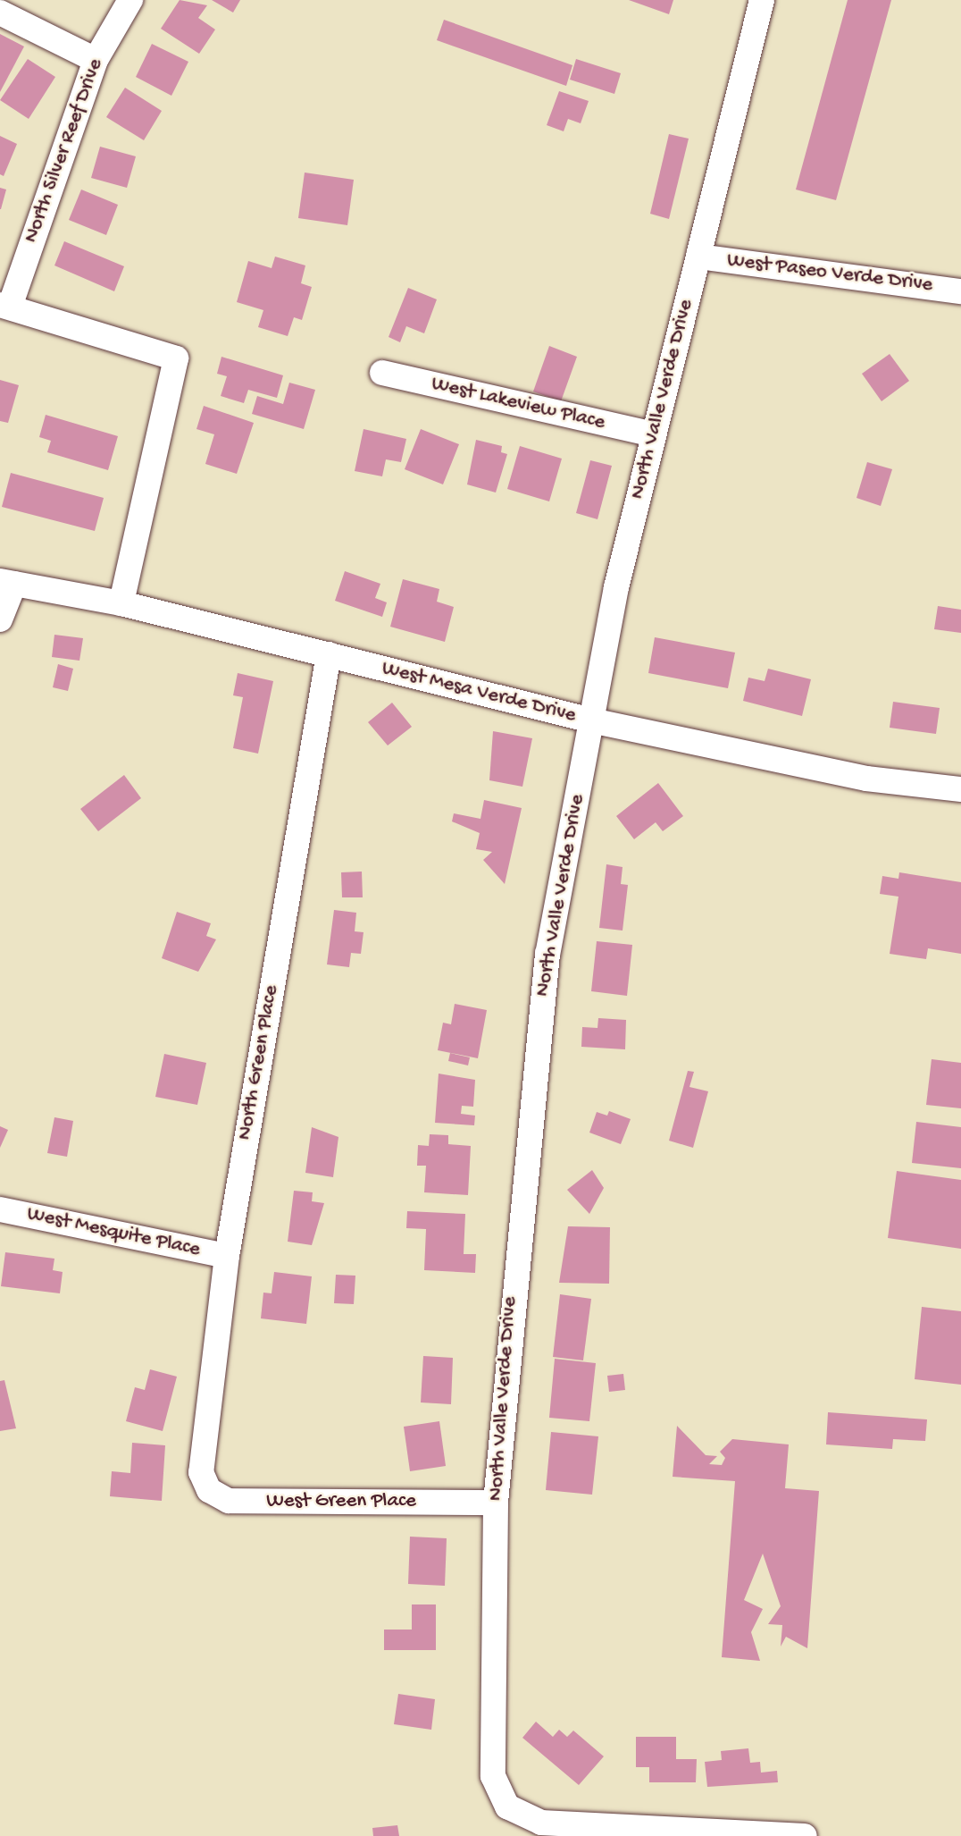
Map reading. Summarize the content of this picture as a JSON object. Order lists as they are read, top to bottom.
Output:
{
  "streets": {
    "street": [
      "North Silver Reef Drive",
      "West Paseo Verde Drive",
      "North Valle Verde Drive",
      "West Lakeview Place",
      "West Mesa Verde Drive",
      "North Green Place",
      "West Mesquite Place",
      "West Green Place"
    ]
  },
  "crossings": [
    ["West Paseo Verde Drive", "North Valle Verde Drive"],
    ["North Valle Verde Drive", "West Lakeview Place"],
    ["North Valle Verde Drive", "West Mesa Verde Drive"],
    ["North Valle Verde Drive", "West Green Place"],
    ["West Mesa Verde Drive", "North Green Place"],
    ["North Green Place", "West Mesquite Place"],
    ["North Green Place", "West Green Place"]
  ]
}
